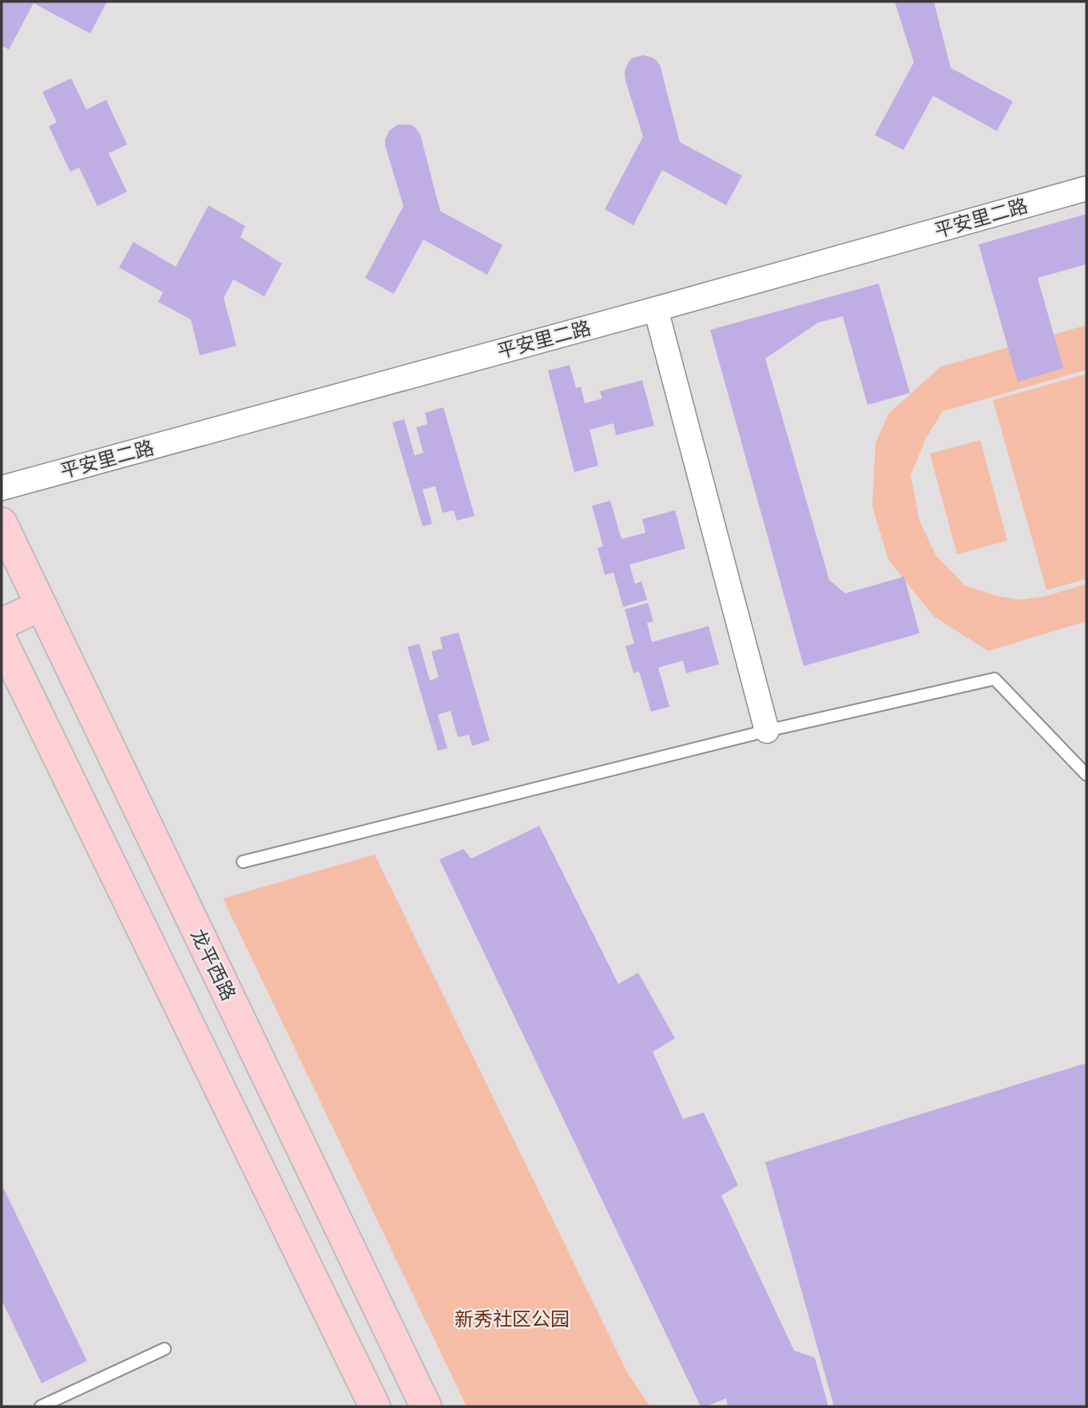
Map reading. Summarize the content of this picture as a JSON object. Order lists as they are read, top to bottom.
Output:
{
  "streets": {
    "main road": ["龙平西路"],
    "street": ["平安里二路"]
  },
  "parks": ["新秀社区公园"]
}
